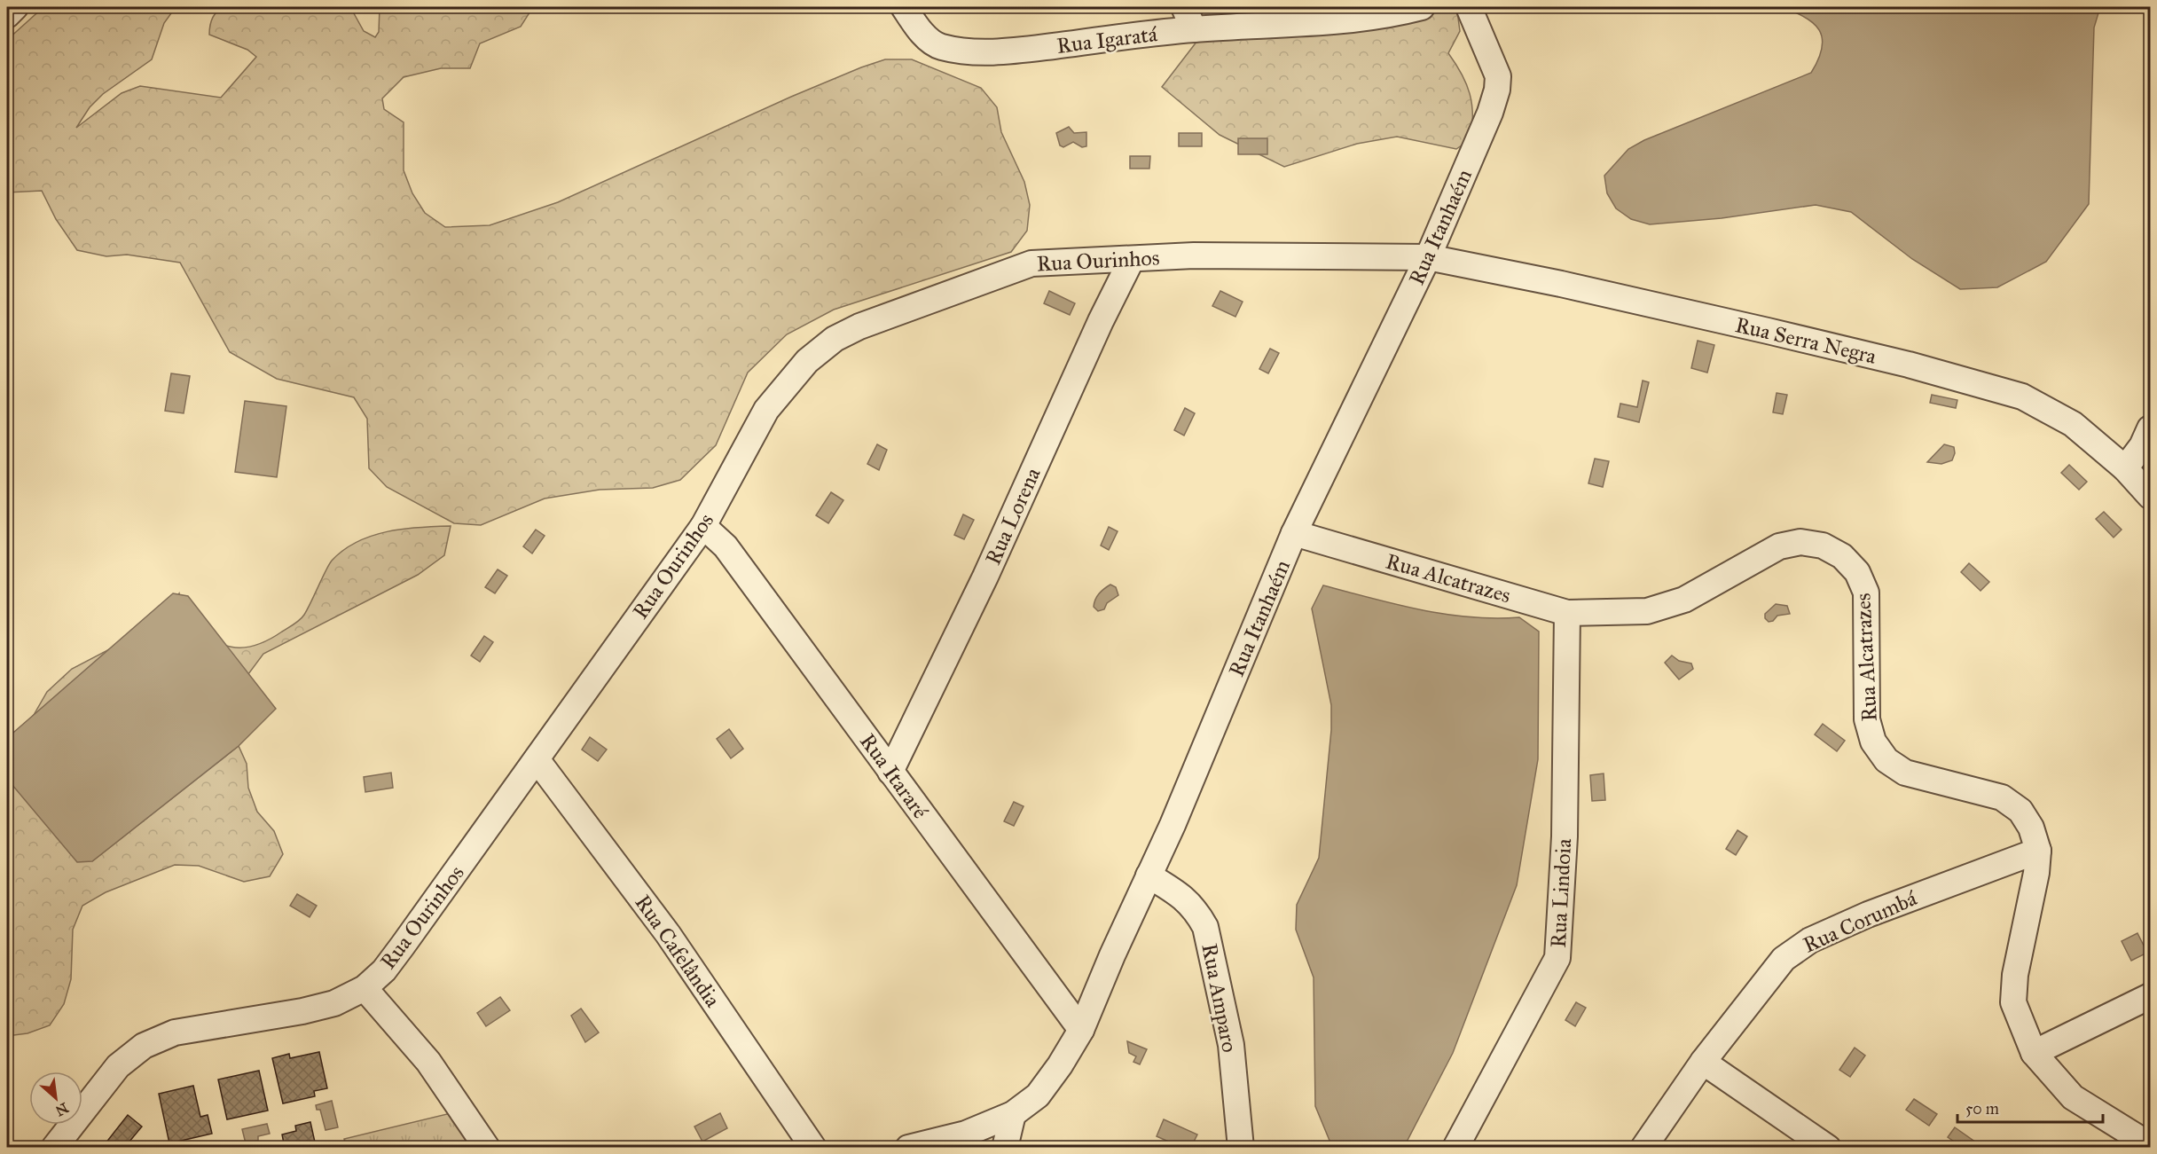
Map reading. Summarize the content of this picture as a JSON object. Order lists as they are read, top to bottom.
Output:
{
  "streets": {
    "street": [
      "Rua Igaratá",
      "Rua Itanhaém",
      "Rua Ourinhos",
      "Rua Serra Negra",
      "Rua Lorena",
      "Rua Alcatrazes",
      "Rua Itararé",
      "Rua Lindoia",
      "Rua Corumbá",
      "Rua Cafelândia",
      "Rua Amparo"
    ]
  },
  "crossings": [
    ["Rua Itanhaém", "Rua Ourinhos"],
    ["Rua Itanhaém", "Rua Serra Negra"],
    ["Rua Itanhaém", "Rua Alcatrazes"],
    ["Rua Itanhaém", "Rua Itararé"],
    ["Rua Itanhaém", "Rua Amparo"],
    ["Rua Ourinhos", "Rua Serra Negra"],
    ["Rua Ourinhos", "Rua Lorena"],
    ["Rua Ourinhos", "Rua Itararé"],
    ["Rua Ourinhos", "Rua Cafelândia"],
    ["Rua Lorena", "Rua Itararé"],
    ["Rua Alcatrazes", "Rua Lindoia"],
    ["Rua Alcatrazes", "Rua Corumbá"]
  ],
  "scale_bar": "50 m",
  "north": "bottom right"
}
